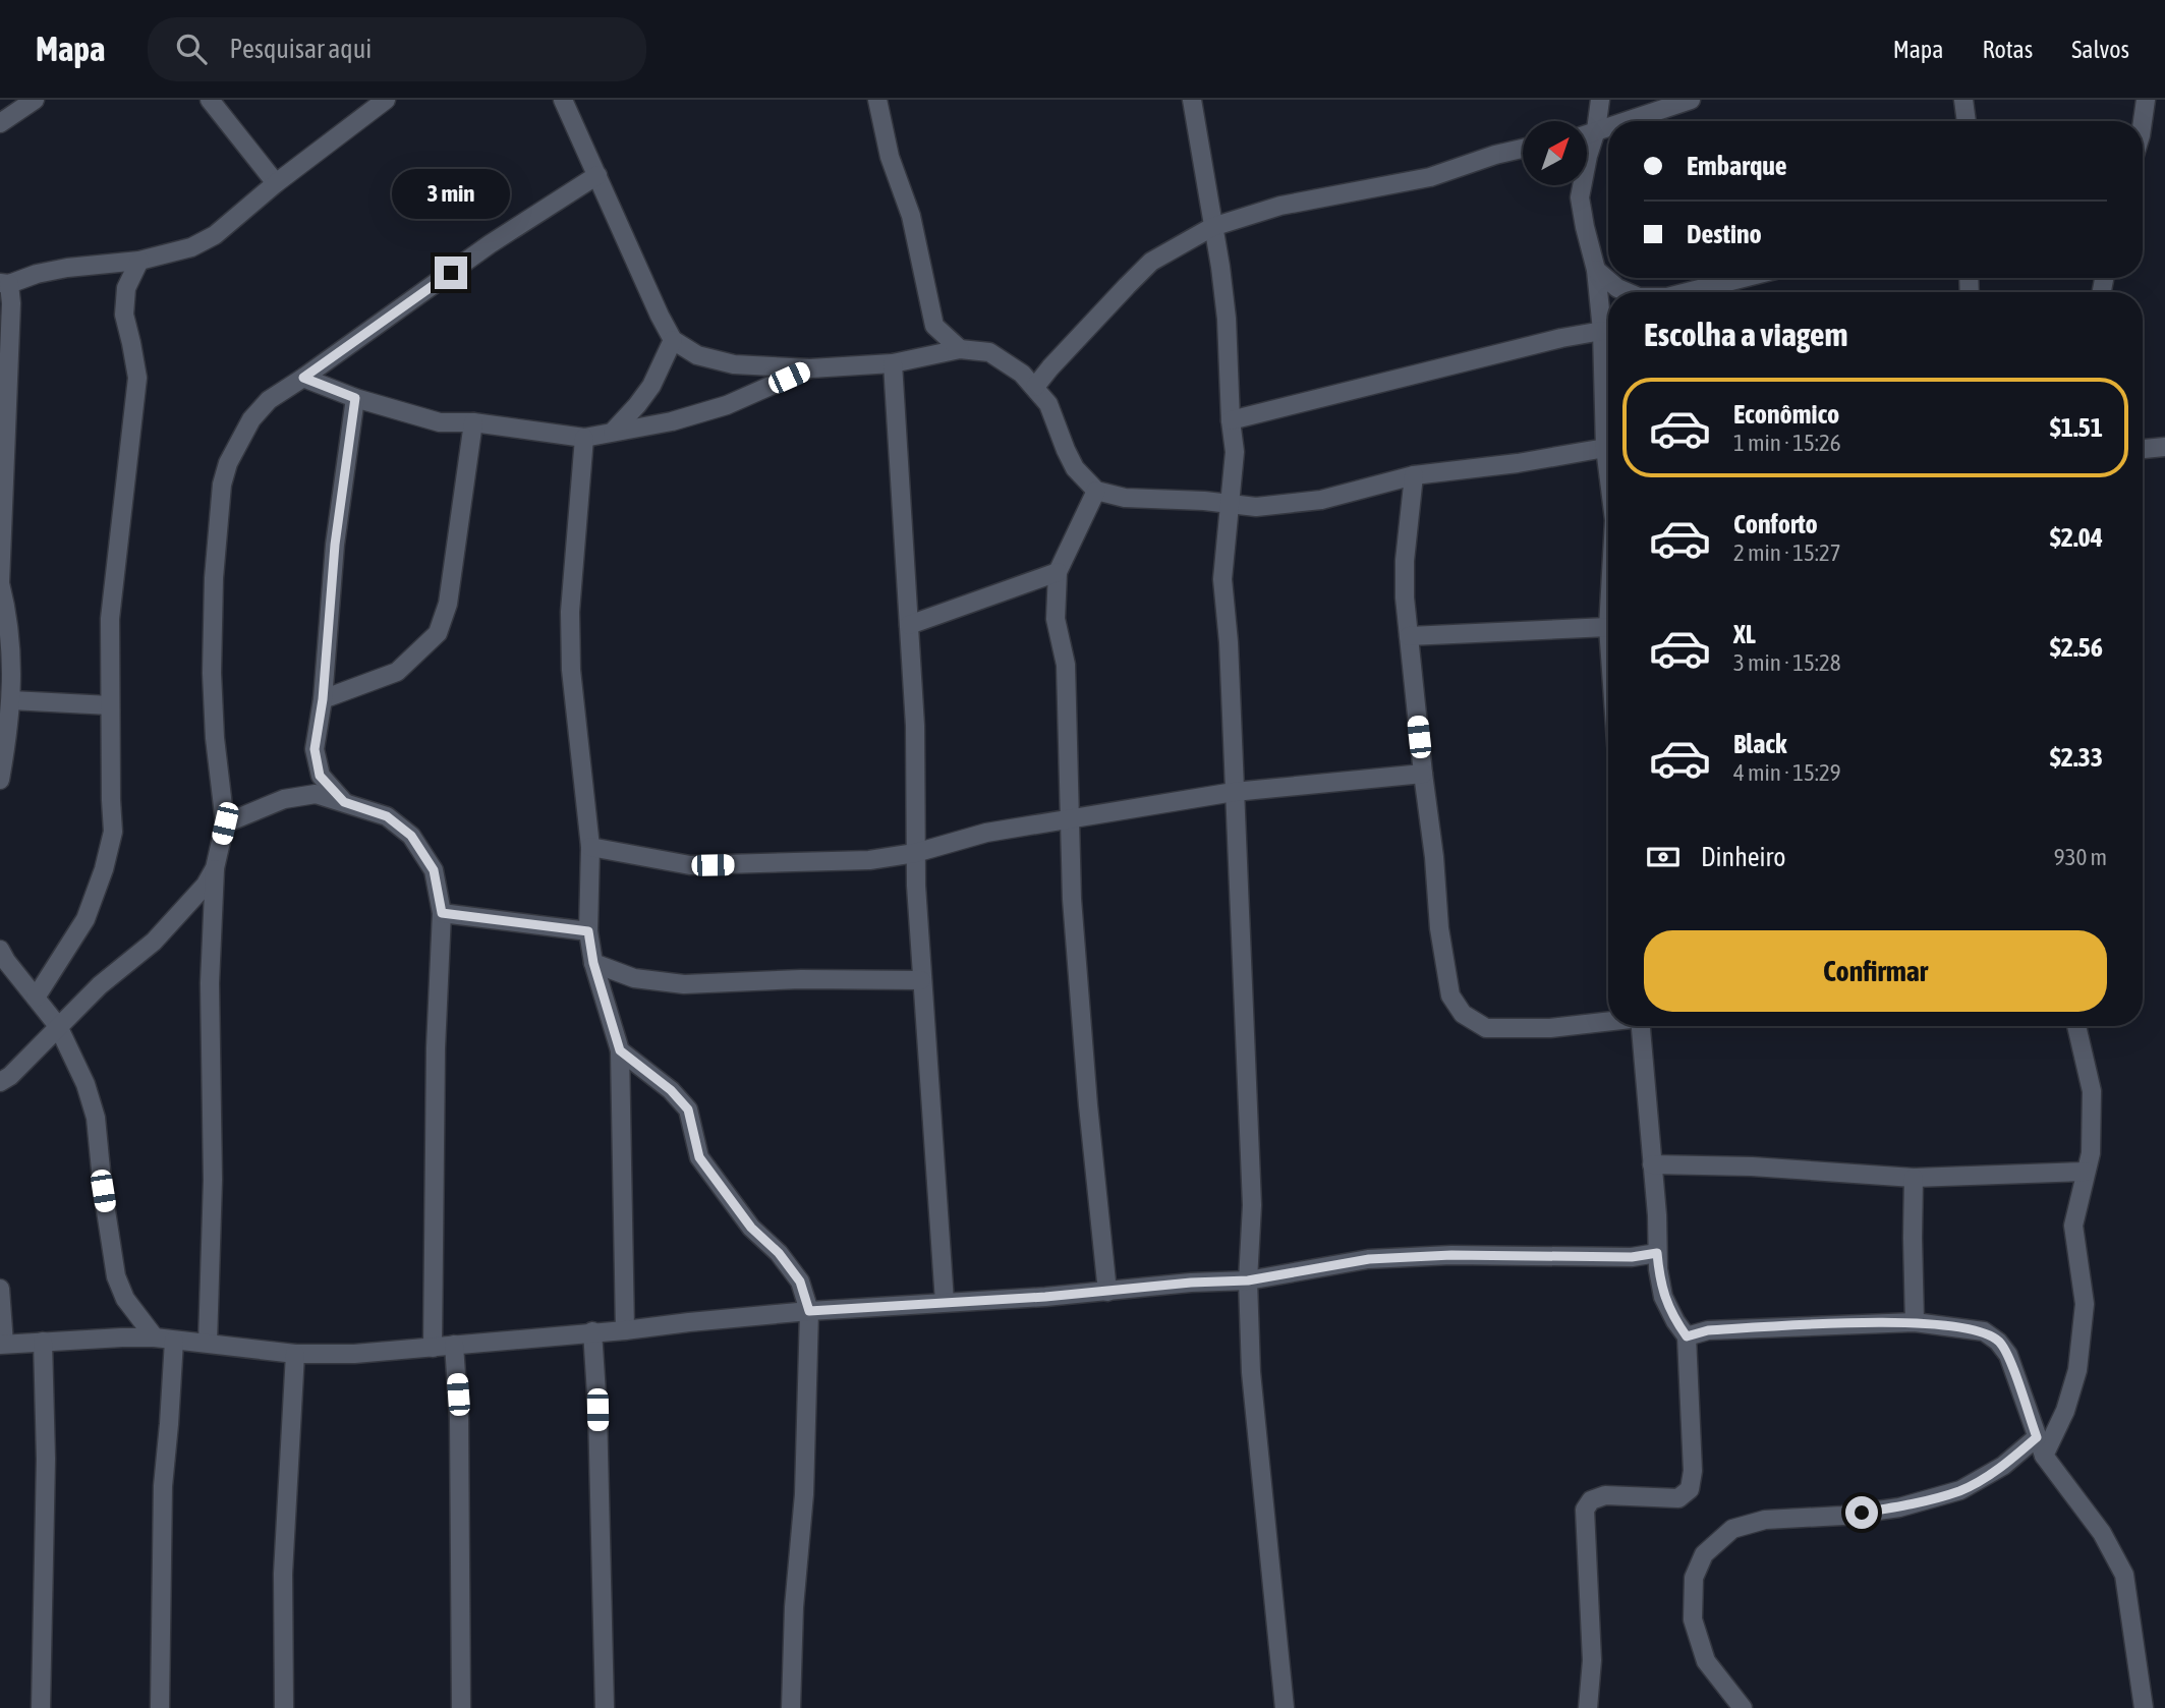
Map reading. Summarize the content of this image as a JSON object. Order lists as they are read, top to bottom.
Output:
{
  "north": "top right",
  "page": {
    "header": "Mapa",
    "search": "Pesquisar aqui",
    "nav": ["Mapa", "Rotas", "Salvos"],
    "banner": ["Embarque", "Destino"],
    "bubble": "3 min",
    "heading": "Escolha a viagem",
    "list": [
      {
        "name": "Econômico",
        "note": "1 min · 15:26",
        "value": "$1.51"
      },
      {
        "name": "Conforto",
        "note": "2 min · 15:27",
        "value": "$2.04"
      },
      {
        "name": "XL",
        "note": "3 min · 15:28",
        "value": "$2.56"
      },
      {
        "name": "Black",
        "note": "4 min · 15:29",
        "value": "$2.33"
      }
    ],
    "pay": ["Dinheiro", "930 m"],
    "buttons": "Confirmar"
  }
}
